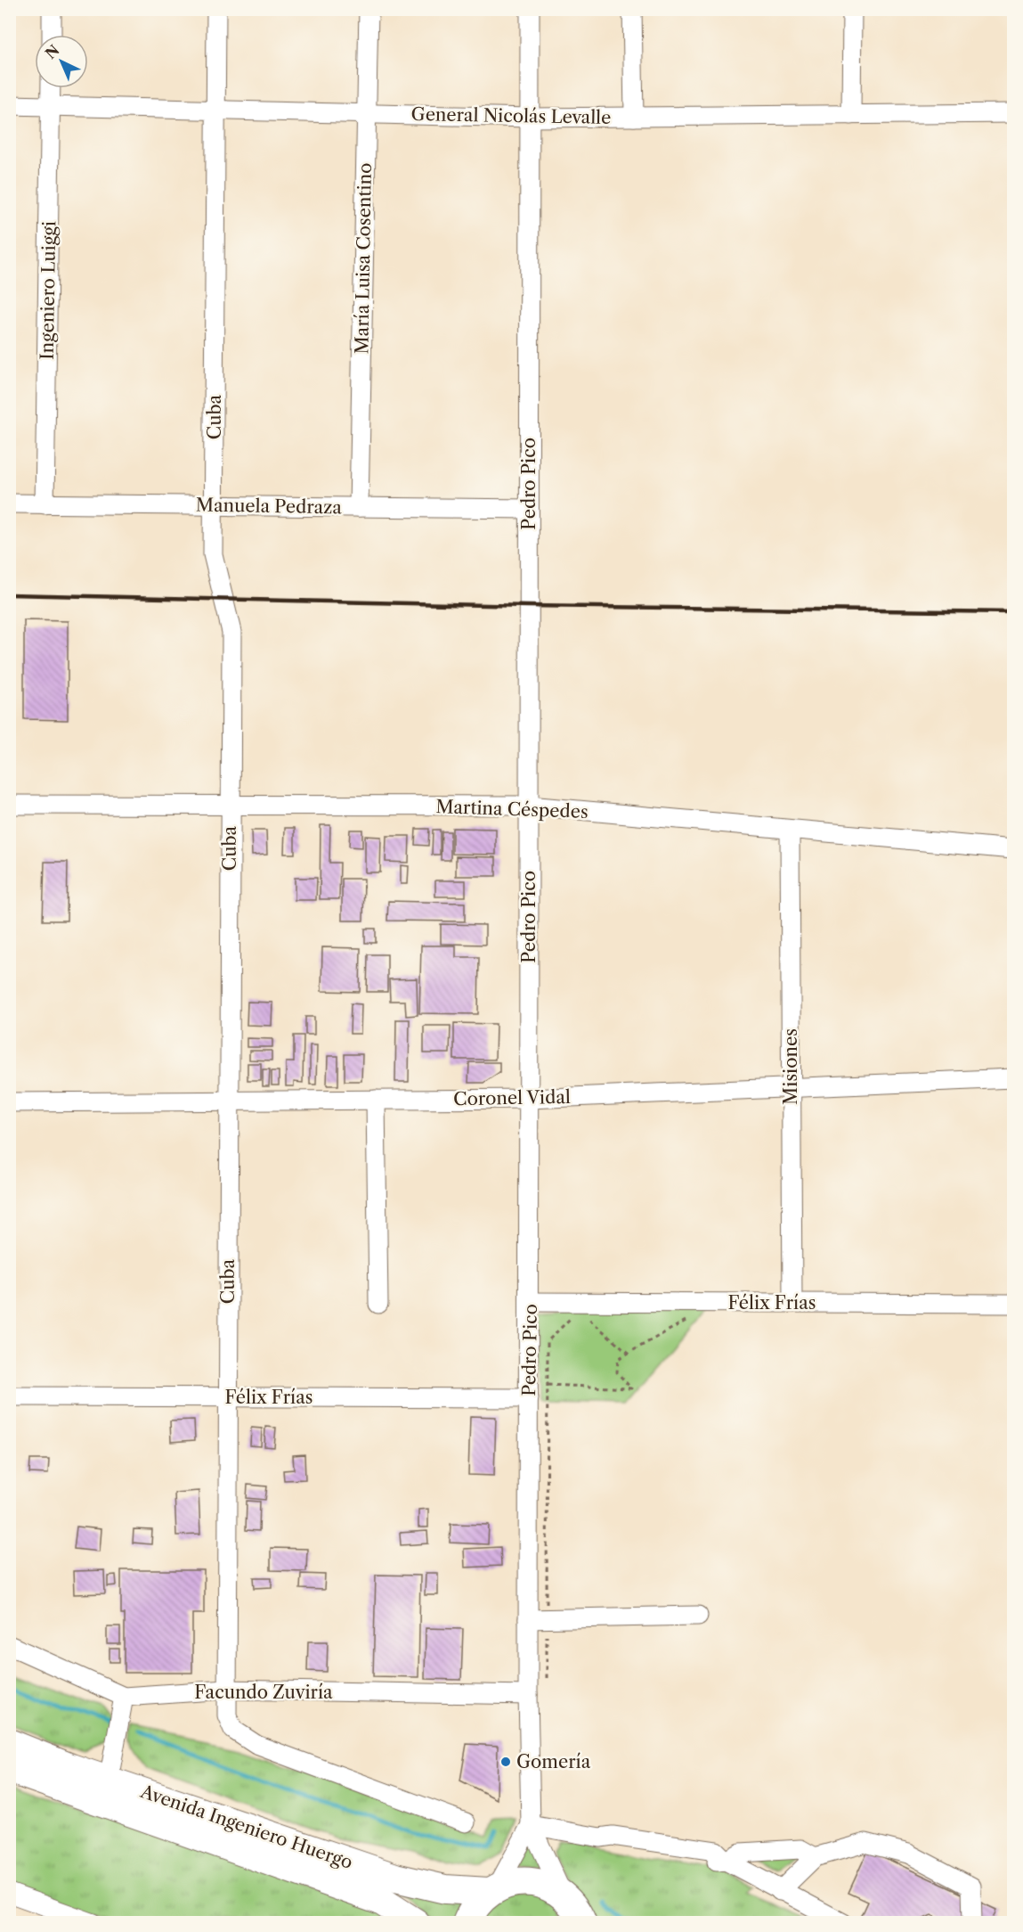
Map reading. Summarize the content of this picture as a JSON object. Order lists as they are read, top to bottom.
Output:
{
  "streets": {
    "highway": ["Avenida Ingeniero Huergo"],
    "street": [
      "General Nicolás Levalle",
      "María Luisa Cosentino",
      "Ingeniero Luiggi",
      "Cuba",
      "Pedro Pico",
      "Manuela Pedraza",
      "Martina Céspedes",
      "Misiones",
      "Coronel Vidal",
      "Félix Frías",
      "Facundo Zuviría"
    ]
  },
  "crossings": [
    ["General Nicolás Levalle", "María Luisa Cosentino"],
    ["General Nicolás Levalle", "Ingeniero Luiggi"],
    ["General Nicolás Levalle", "Cuba"],
    ["General Nicolás Levalle", "Pedro Pico"],
    ["María Luisa Cosentino", "Manuela Pedraza"],
    ["Ingeniero Luiggi", "Manuela Pedraza"],
    ["Cuba", "Manuela Pedraza"],
    ["Cuba", "Martina Céspedes"],
    ["Cuba", "Coronel Vidal"],
    ["Cuba", "Félix Frías"],
    ["Cuba", "Facundo Zuviría"],
    ["Pedro Pico", "Manuela Pedraza"],
    ["Pedro Pico", "Martina Céspedes"],
    ["Pedro Pico", "Coronel Vidal"],
    ["Pedro Pico", "Félix Frías"],
    ["Pedro Pico", "Facundo Zuviría"],
    ["Pedro Pico", "Avenida Ingeniero Huergo"],
    ["Martina Céspedes", "Misiones"],
    ["Misiones", "Coronel Vidal"],
    ["Misiones", "Félix Frías"]
  ],
  "places": ["Gomería"],
  "north": "top left"
}
